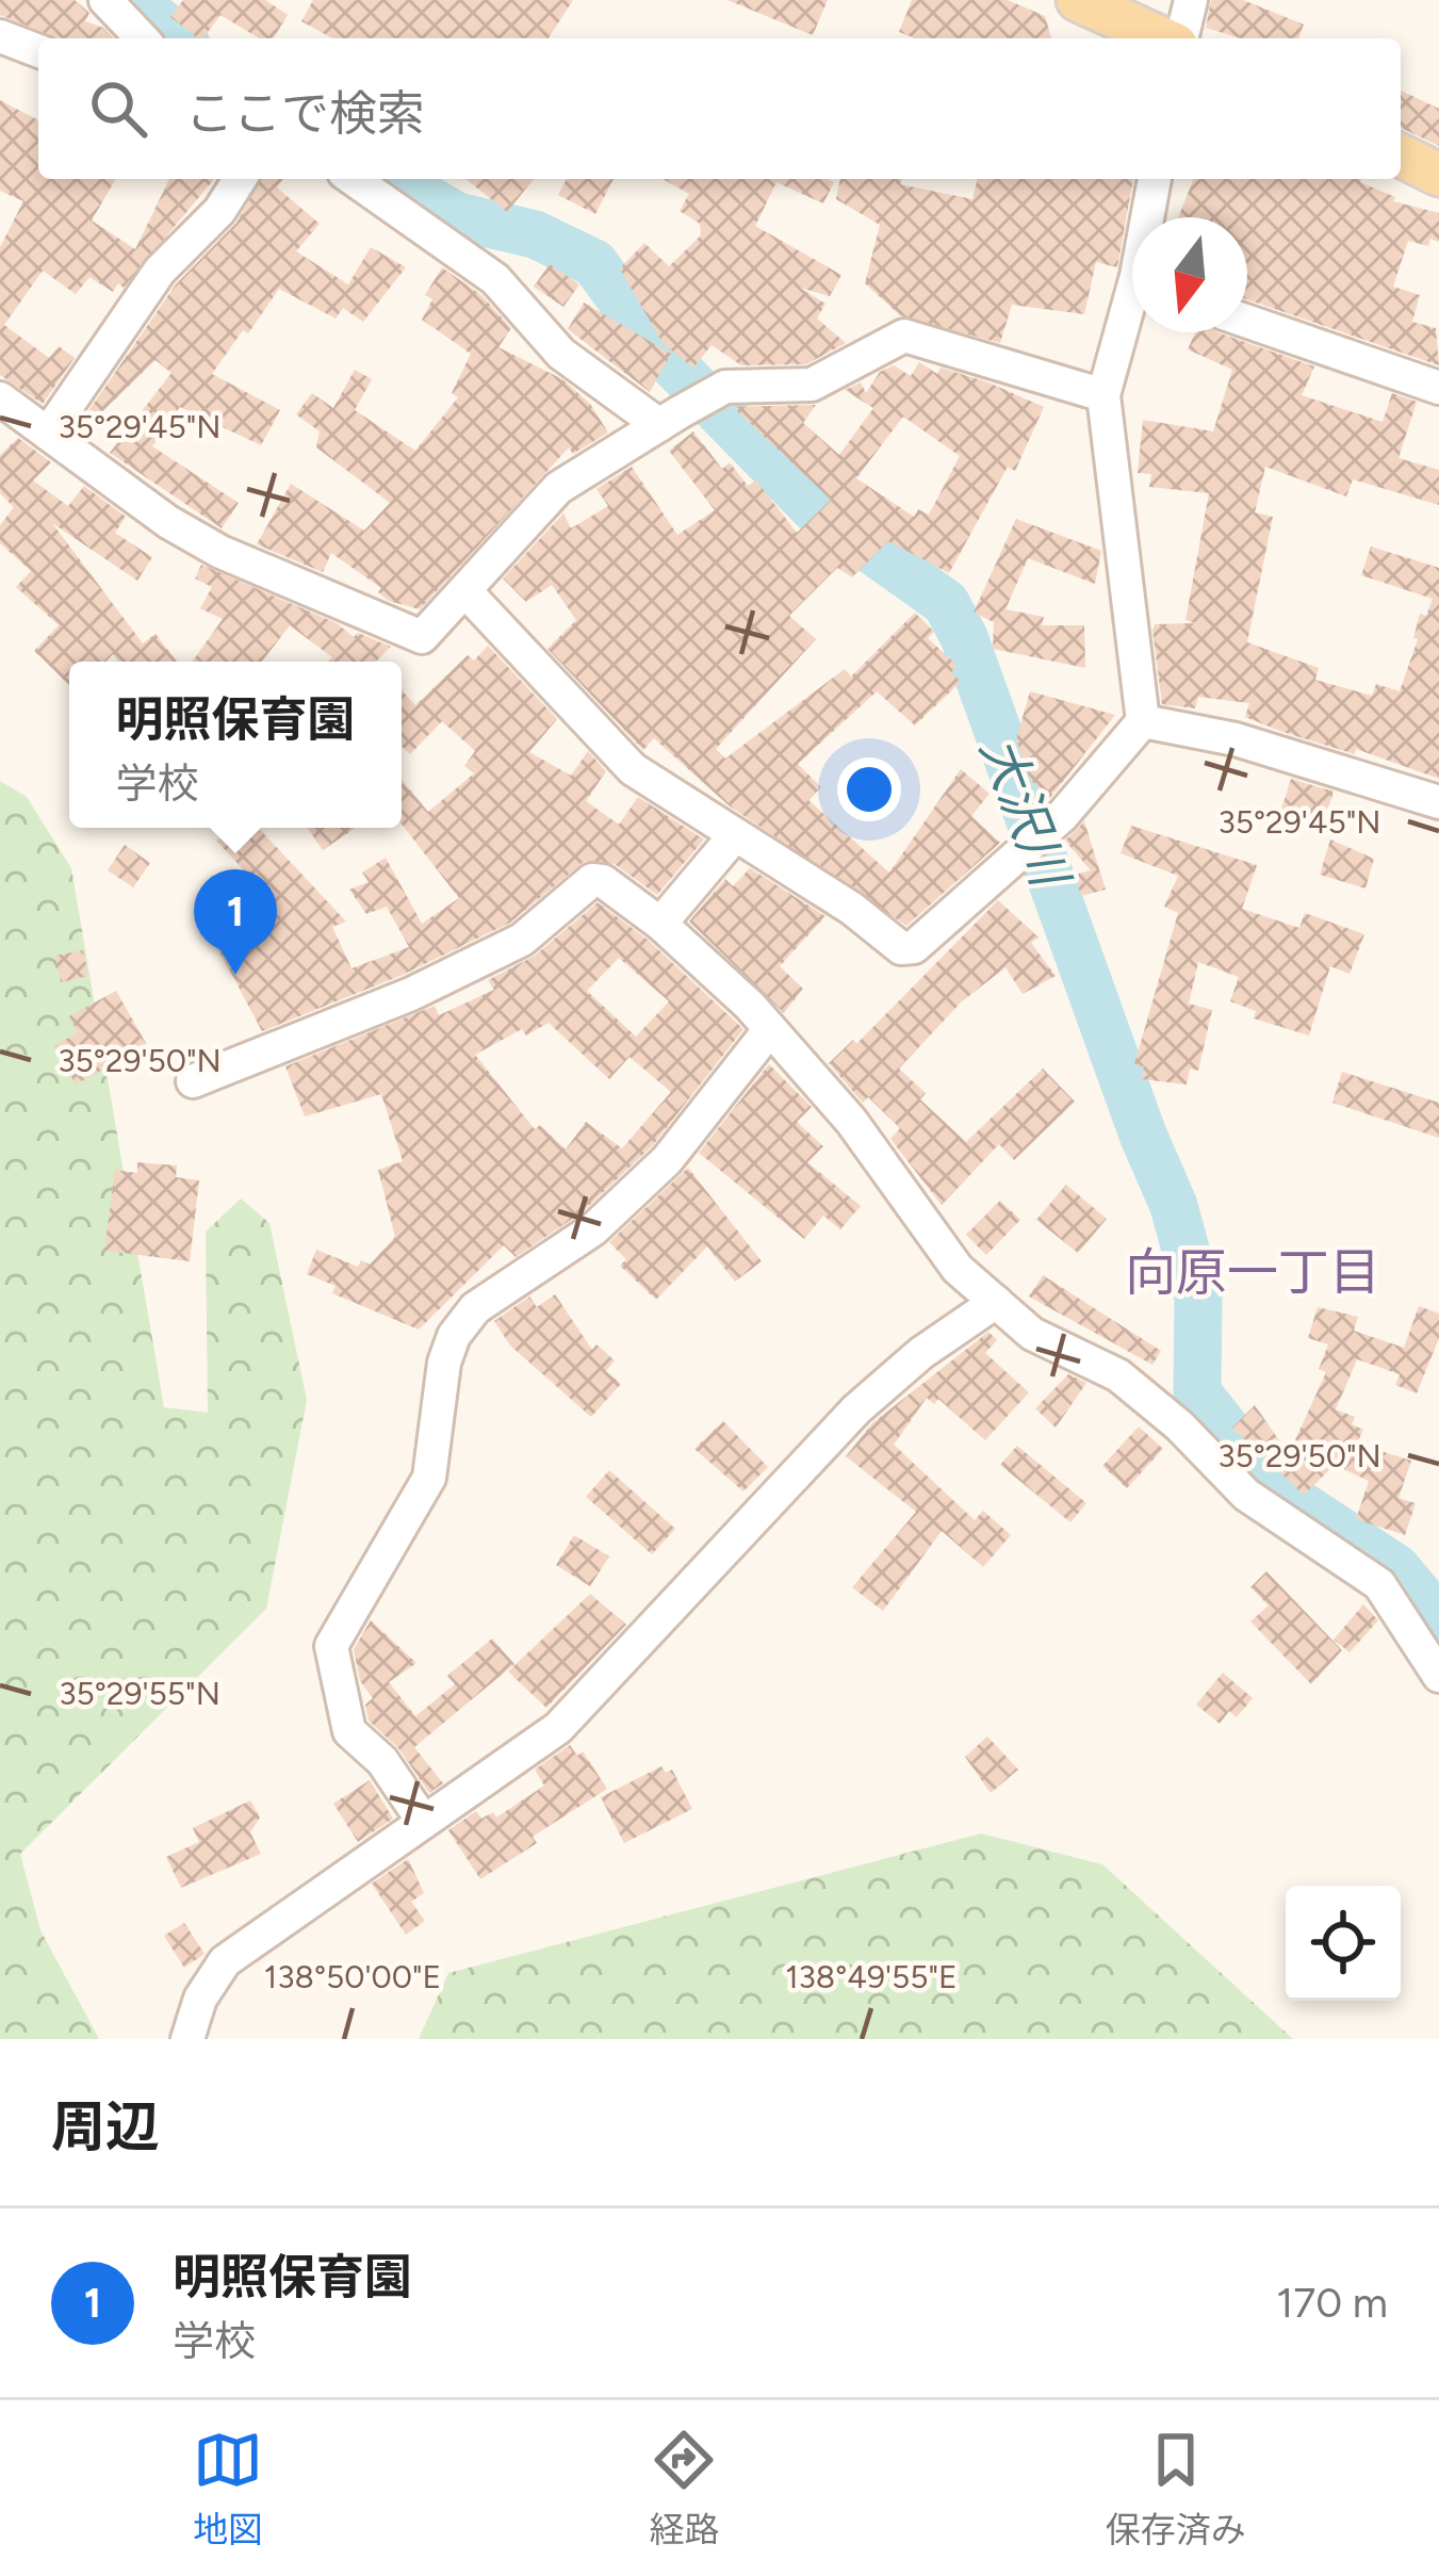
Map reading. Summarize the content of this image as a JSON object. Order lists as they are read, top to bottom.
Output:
{
  "districts": ["向原一丁目"],
  "water": ["大沢川"],
  "north": "bottom",
  "page": {
    "search": "ここで検索",
    "popup": ["明照保育園", "学校"],
    "pins": "1",
    "heading": "周辺",
    "list": [
      {
        "mark": "1",
        "name": "明照保育園",
        "note": "学校",
        "value": "170 m"
      }
    ],
    "nav": ["地図", "経路", "保存済み"]
  },
  "coordinates": [
    "35°29'45\"N",
    "35°29'50\"N",
    "35°29'55\"N",
    "138°50'00\"E",
    "138°49'55\"E"
  ]
}
